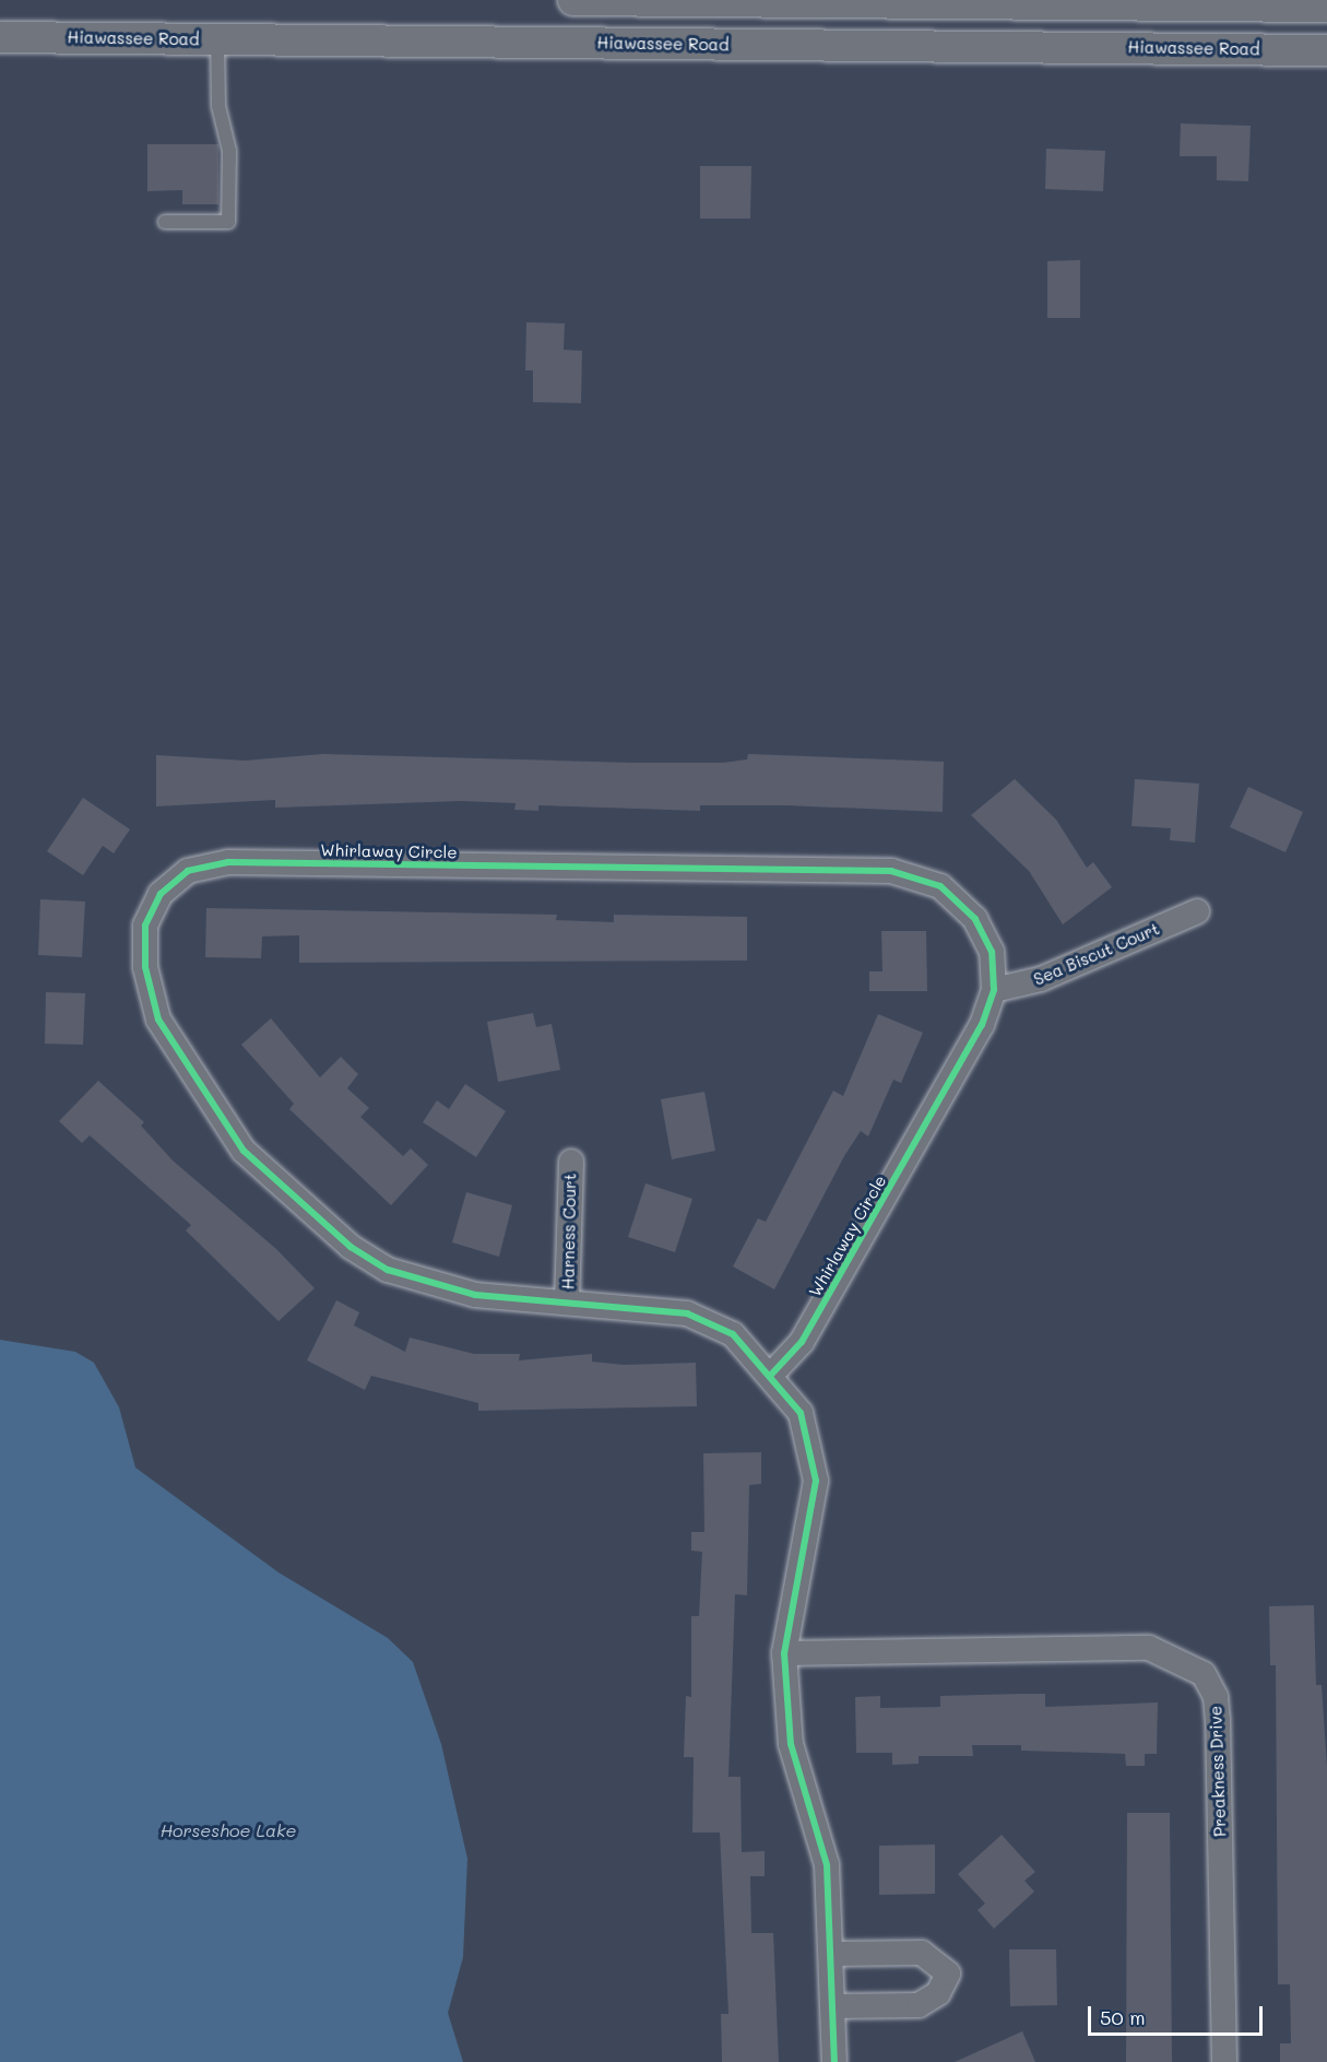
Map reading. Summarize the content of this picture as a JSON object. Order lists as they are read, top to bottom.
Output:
{
  "streets": {
    "street": [
      "Hiawassee Road",
      "Whirlaway Circle",
      "Sea Biscut Court",
      "Harness Court",
      "Preakness Drive"
    ]
  },
  "crossings": [
    ["Whirlaway Circle", "Sea Biscut Court"],
    ["Whirlaway Circle", "Harness Court"]
  ],
  "water": ["Horseshoe Lake"],
  "scale_bar": "50 m"
}
